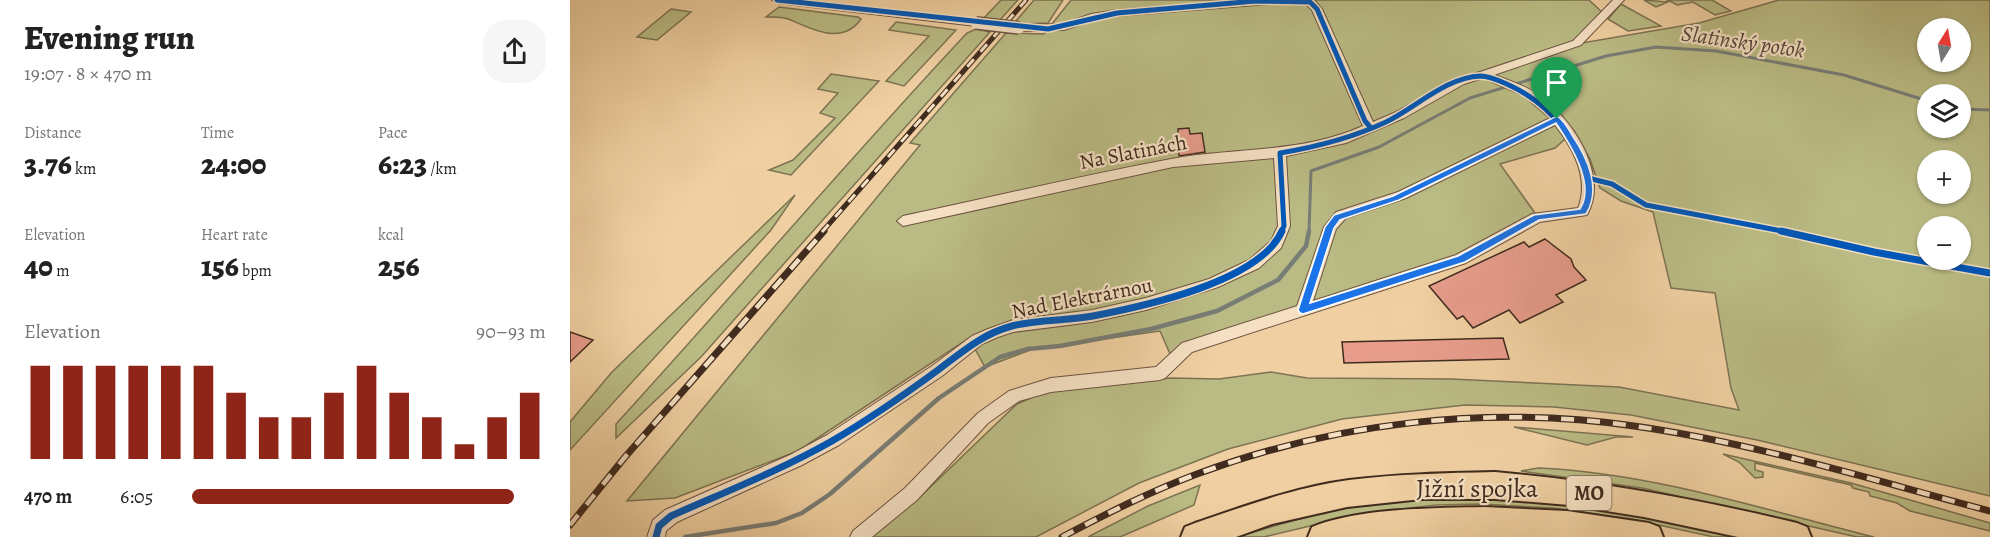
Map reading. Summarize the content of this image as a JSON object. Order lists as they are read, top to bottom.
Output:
{
  "streets": {
    "highway": ["Jižní spojka", "MO"],
    "street": ["Na Slatinách", "Nad Elektrárnou"]
  },
  "crossings": [
    ["Na Slatinách", "Nad Elektrárnou"]
  ],
  "water": ["Slatinský potok"],
  "north": "top",
  "page": {
    "heading": ["Evening run", "19:07 · 8 × 470 m"],
    "map_buttons": ["+", "−"],
    "stats": [
      ["Distance", "3.76 km"],
      ["Time", "24:00"],
      ["Pace", "6:23 /km"],
      ["Elevation", "40 m"],
      ["Heart rate", "156 bpm"],
      ["kcal", "256"]
    ],
    "chart": ["Elevation", "90–93 m"],
    "list": [
      {
        "name": "470 m",
        "note": "6:05"
      }
    ]
  }
}
